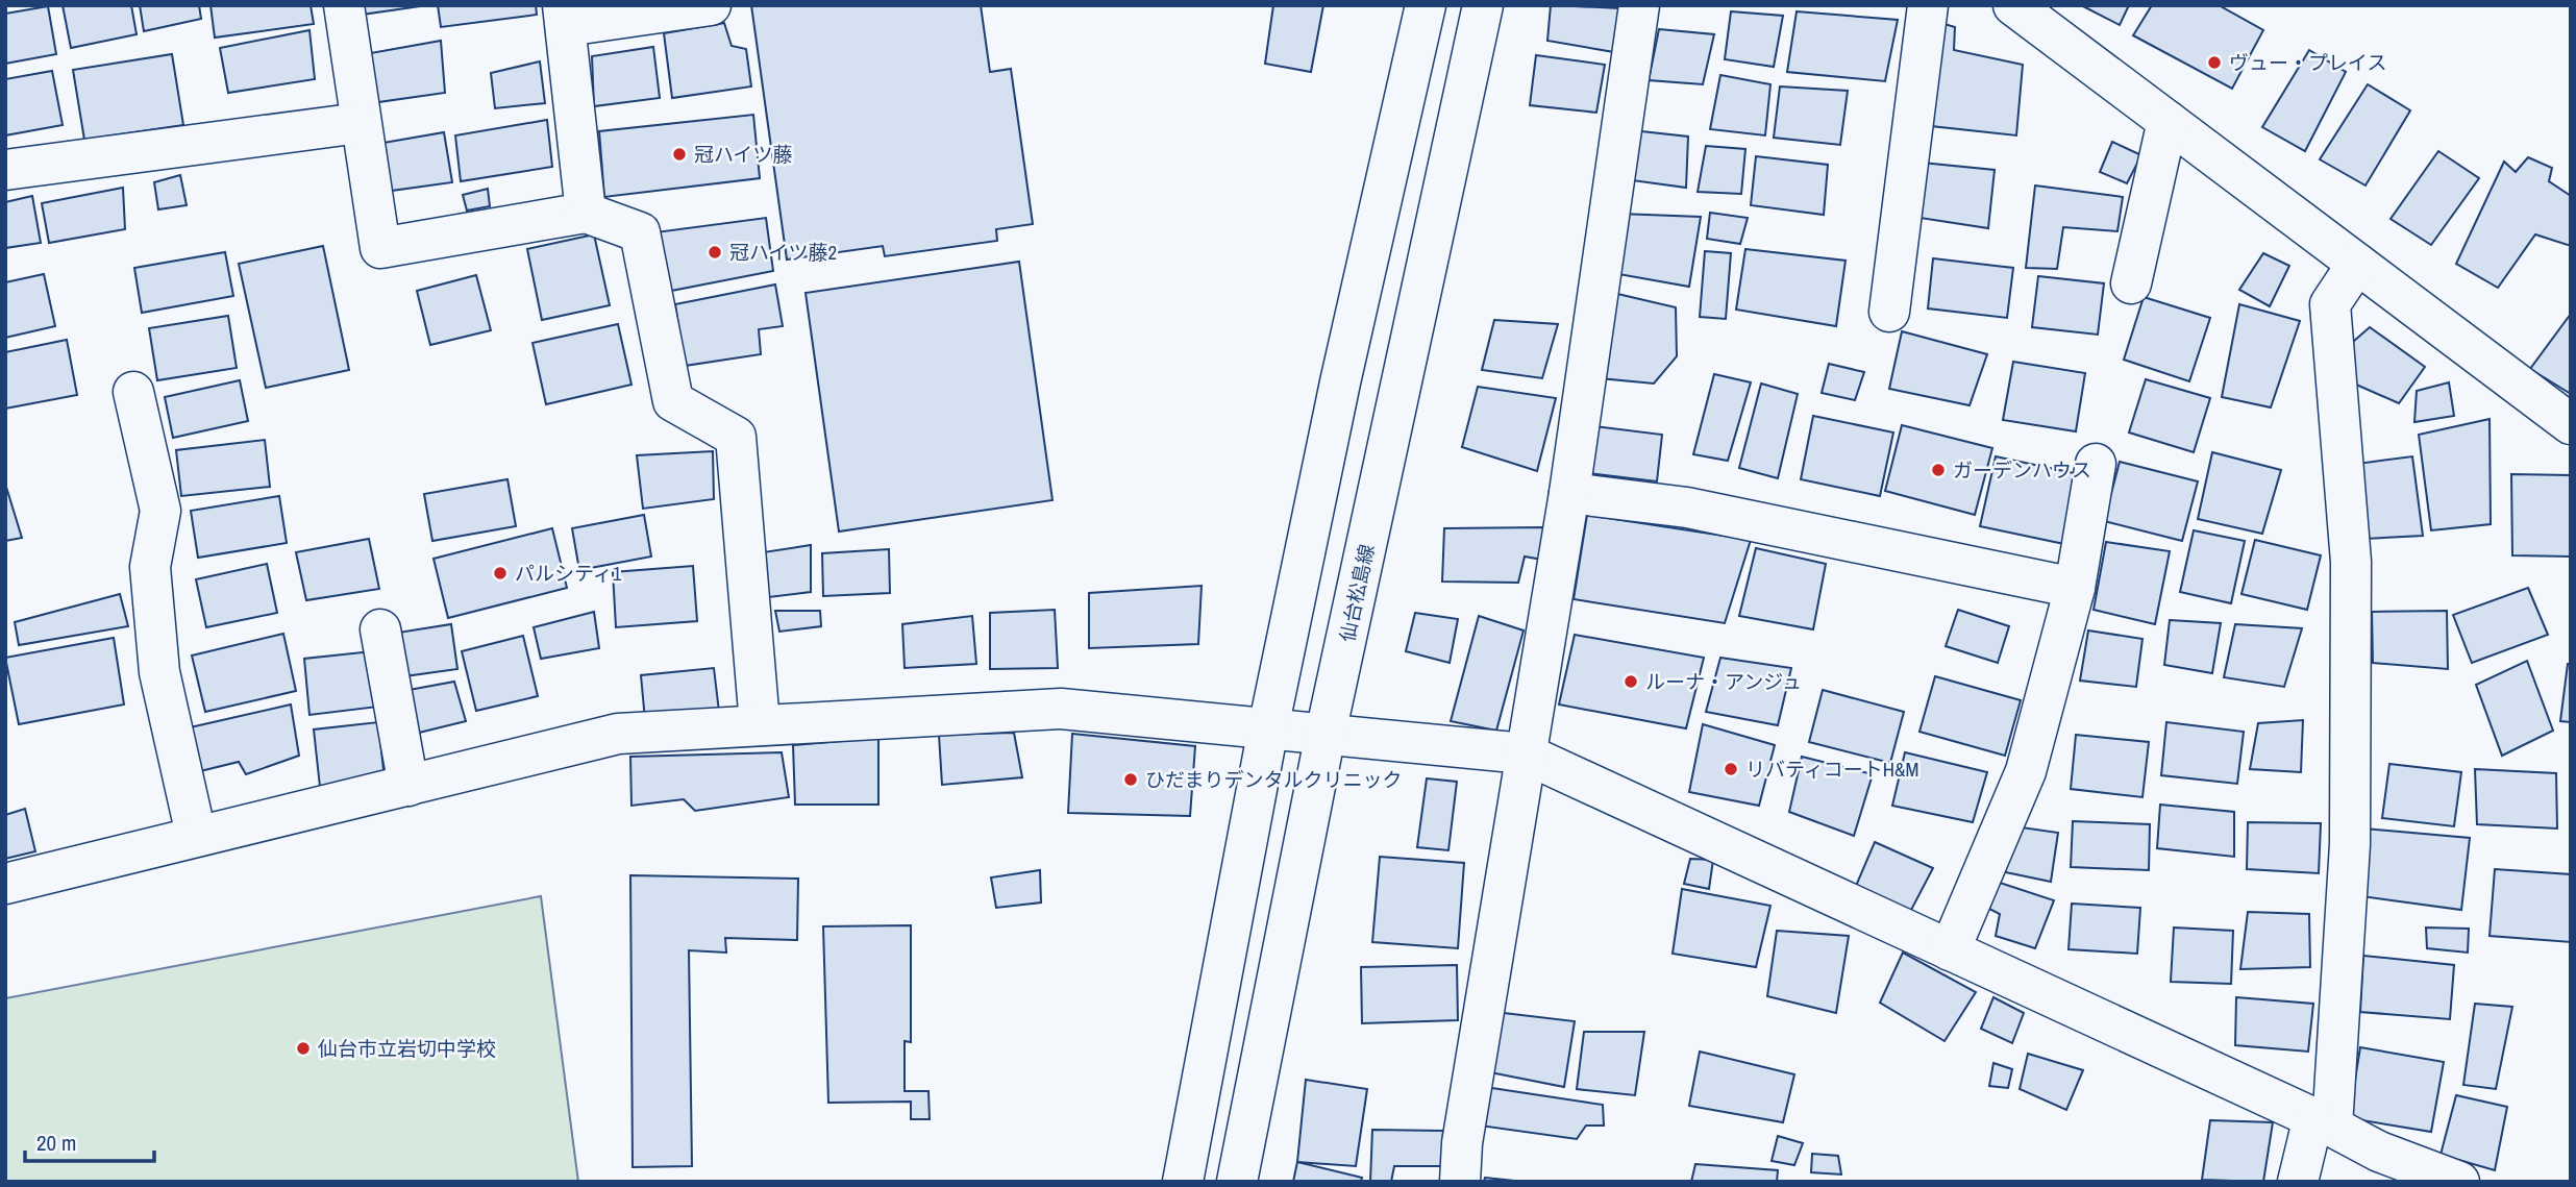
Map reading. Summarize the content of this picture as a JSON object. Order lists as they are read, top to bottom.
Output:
{
  "streets": {
    "street": ["仙台松島線"]
  },
  "places": [
    "ヴュー・プレイス",
    "冠ハイツ藤",
    "冠ハイツ藤2",
    "ガーデンハウス",
    "パルシティ1",
    "ルーナ・アンジュ",
    "リバティコートH&M",
    "ひだまりデンタルクリニック",
    "仙台市立岩切中学校"
  ],
  "scale_bar": "20 m"
}
